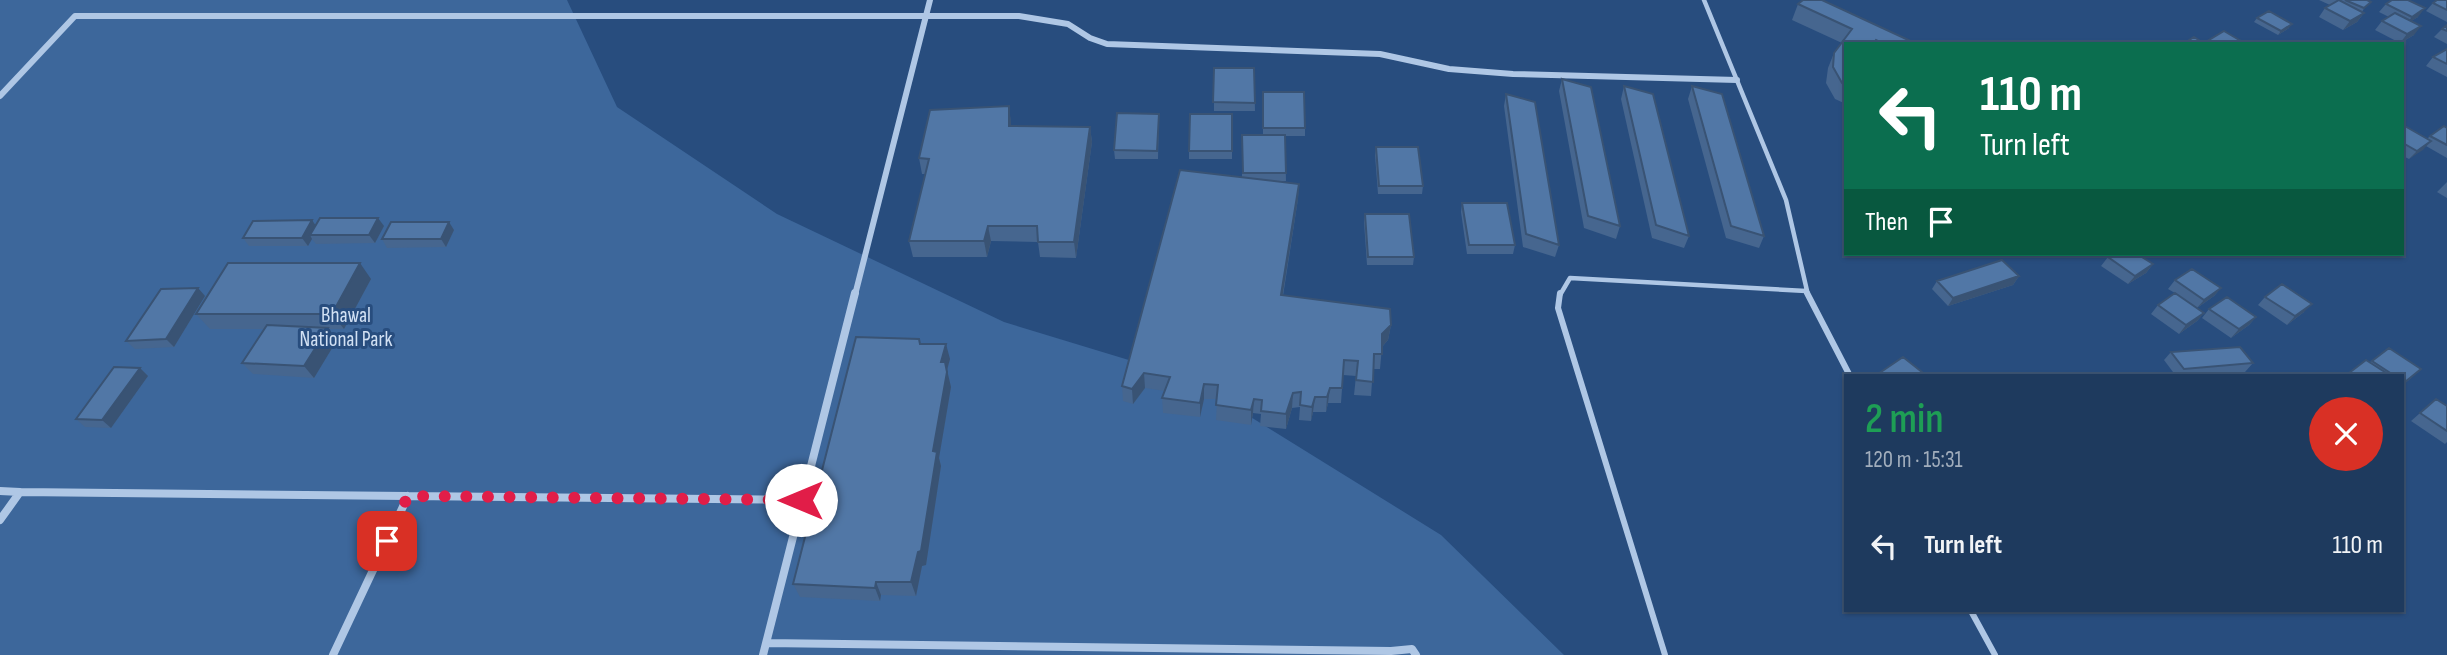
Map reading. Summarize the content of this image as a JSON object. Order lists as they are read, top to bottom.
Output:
{
  "parks": ["Bhawal National Park"],
  "page": {
    "turn": ["110 m", "Turn left"],
    "then": "Then",
    "heading": ["2 min", "120 m · 15:31"],
    "list": [
      {
        "name": "Turn left",
        "value": "110 m"
      }
    ]
  }
}
